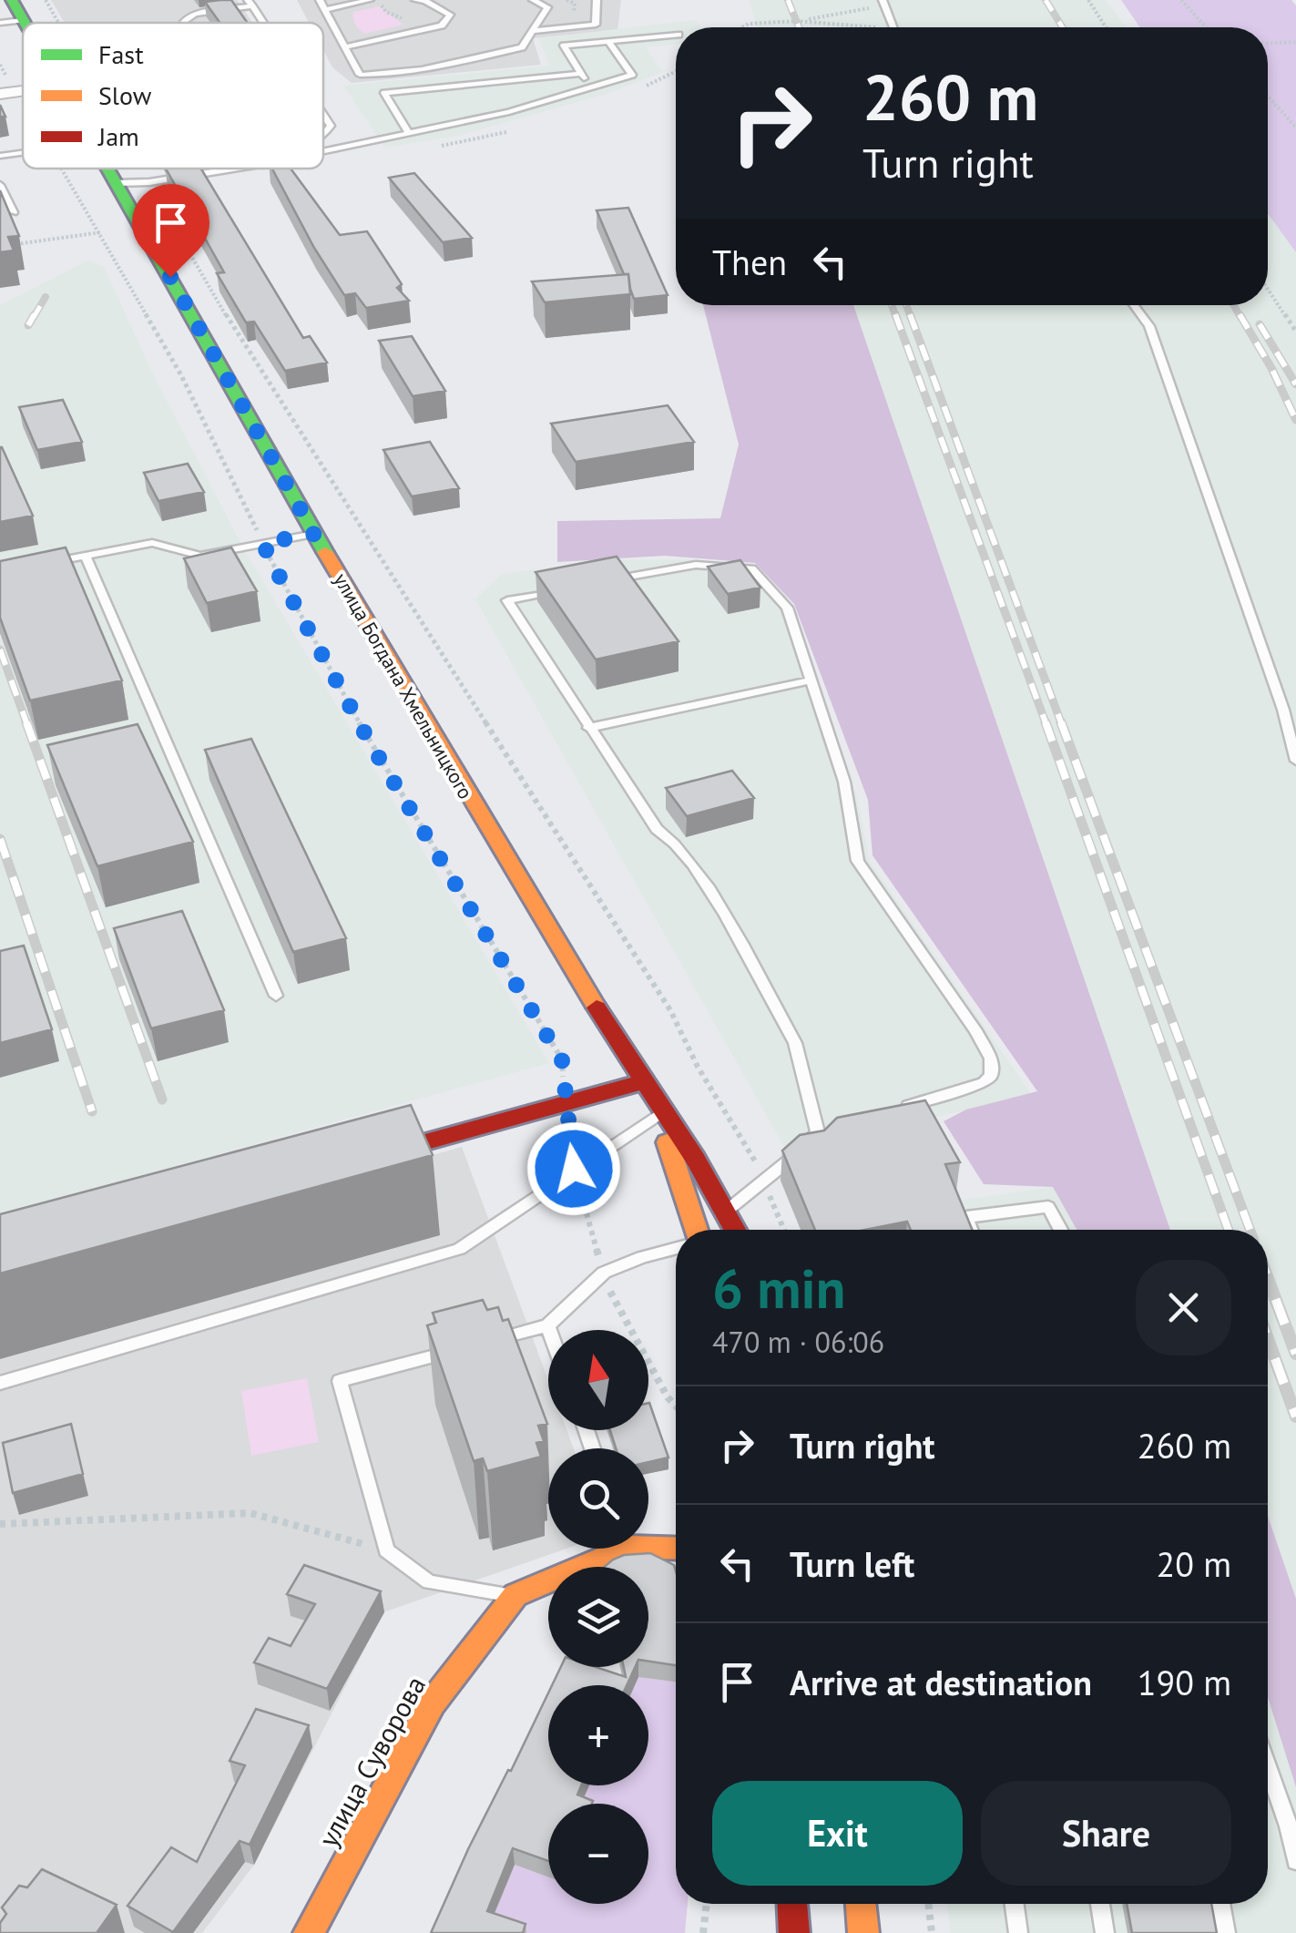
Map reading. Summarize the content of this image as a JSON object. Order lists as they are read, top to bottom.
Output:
{
  "streets": {
    "main road": ["улица Богдана Хмельницкого", "улица Суворова"]
  },
  "legend": ["Fast", "Slow", "Jam"],
  "north": "top",
  "page": {
    "turn": ["260 m", "Turn right"],
    "then": "Then",
    "heading": ["6 min", "470 m · 06:06"],
    "map_buttons": ["+", "−"],
    "list": [
      {
        "name": "Turn right",
        "value": "260 m"
      },
      {
        "name": "Turn left",
        "value": "20 m"
      },
      {
        "name": "Arrive at destination",
        "value": "190 m"
      }
    ],
    "buttons": ["Exit", "Share"]
  }
}
